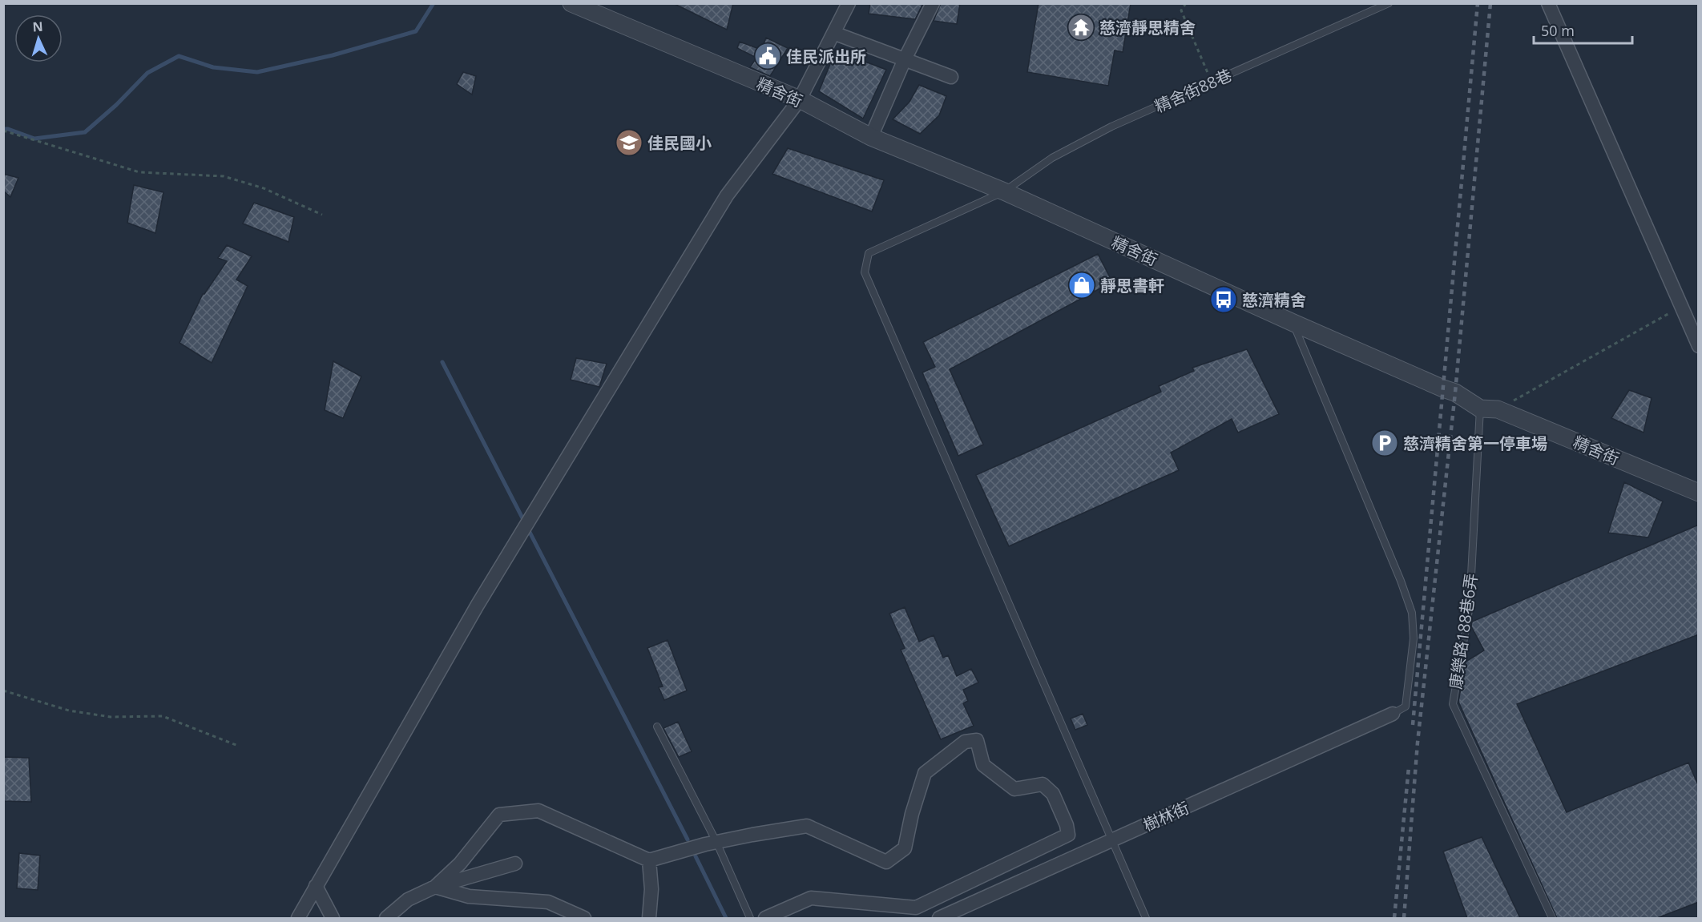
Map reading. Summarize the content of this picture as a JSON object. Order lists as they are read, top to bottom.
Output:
{
  "streets": {
    "street": ["精舍街", "樹林街"],
    "lane": ["精舍街88巷", "康樂路188巷6弄"]
  },
  "crossings": [
    ["精舍街88巷", "精舍街"],
    ["精舍街88巷", "樹林街"],
    ["精舍街", "康樂路188巷6弄"]
  ],
  "places": {
    "temple": ["慈濟靜思精舍"],
    "public building": ["佳民派出所"],
    "school or university": ["佳民國小"],
    "shop": ["靜思書軒"],
    "bus stop": ["慈濟精舍"],
    "parking": ["慈濟精舍第一停車場"]
  },
  "scale_bar": "50 m",
  "north": "top"
}
